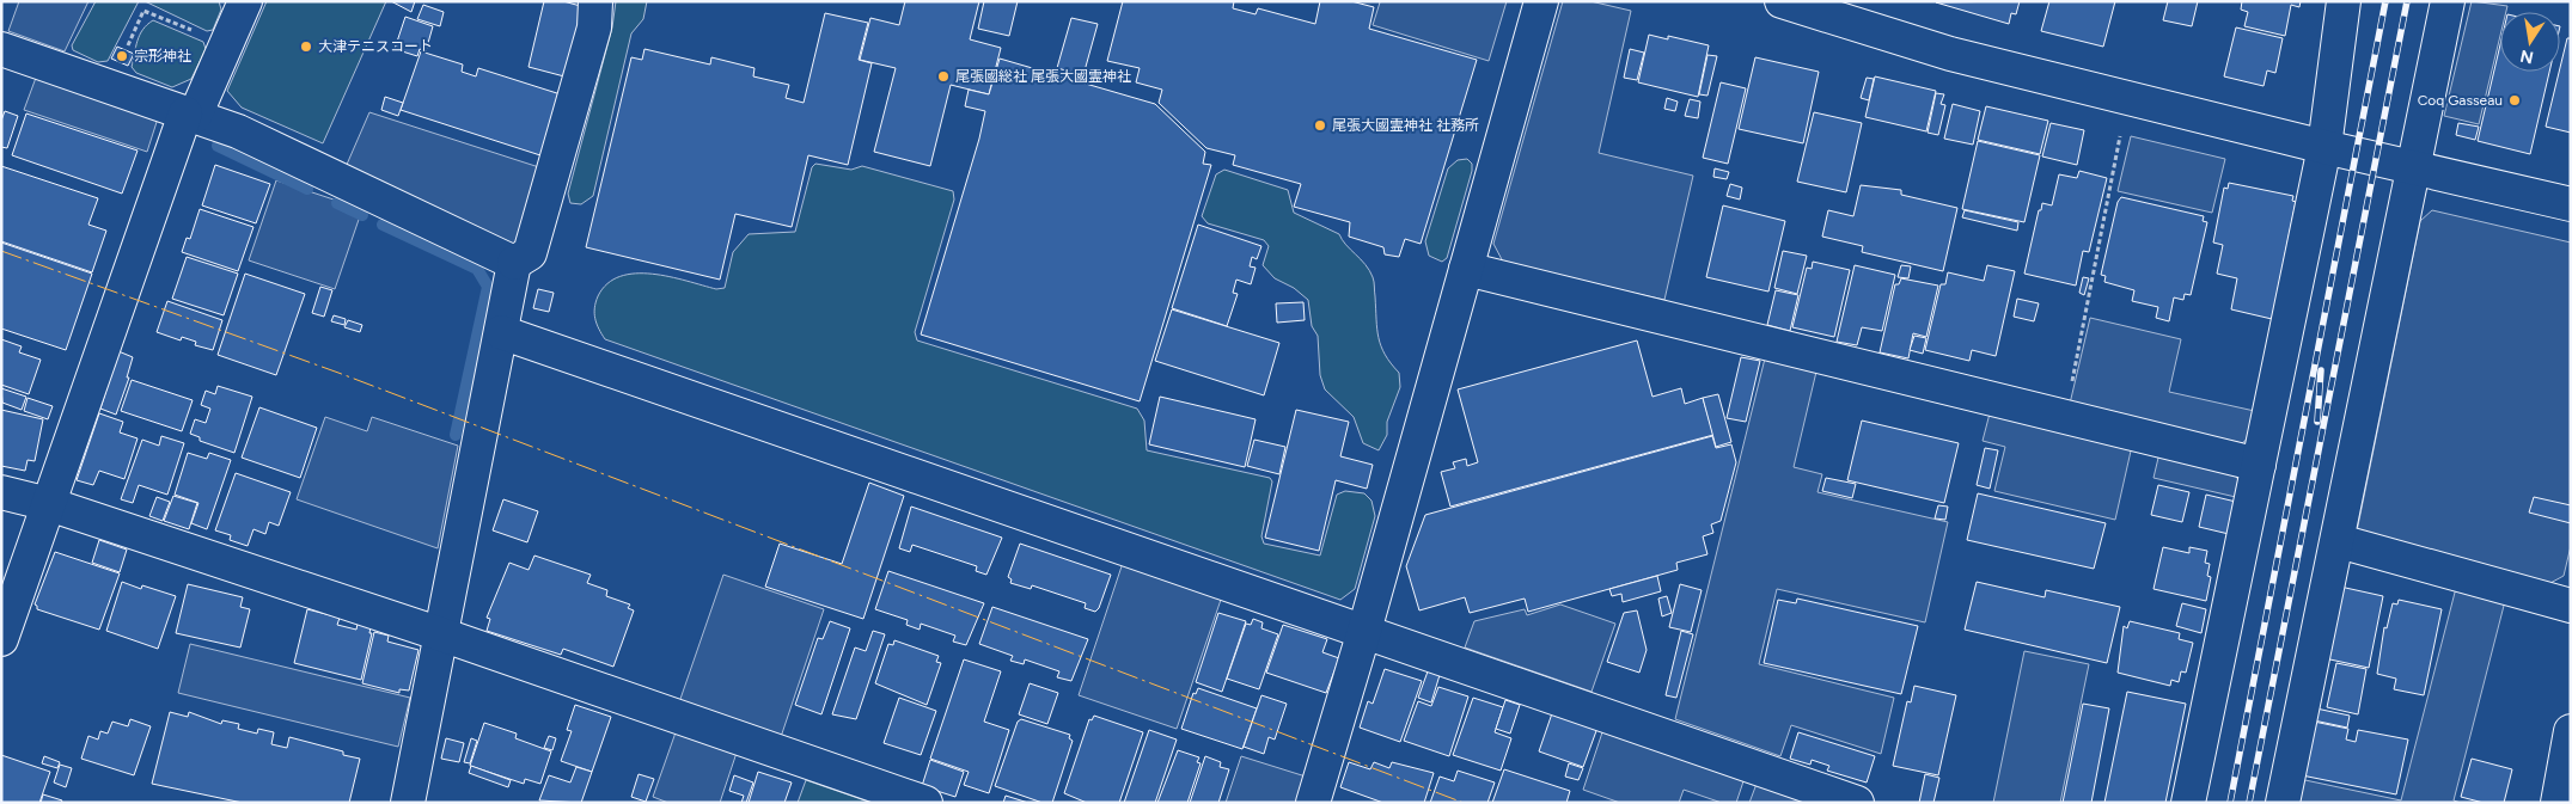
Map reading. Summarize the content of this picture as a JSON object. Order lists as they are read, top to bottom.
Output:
{
  "places": [
    "大津テニスコート",
    "宗形神社",
    "尾張國総社 尾張大國霊神社",
    "Coq Gasseau",
    "尾張大國霊神社 社務所"
  ],
  "north": "bottom"
}
